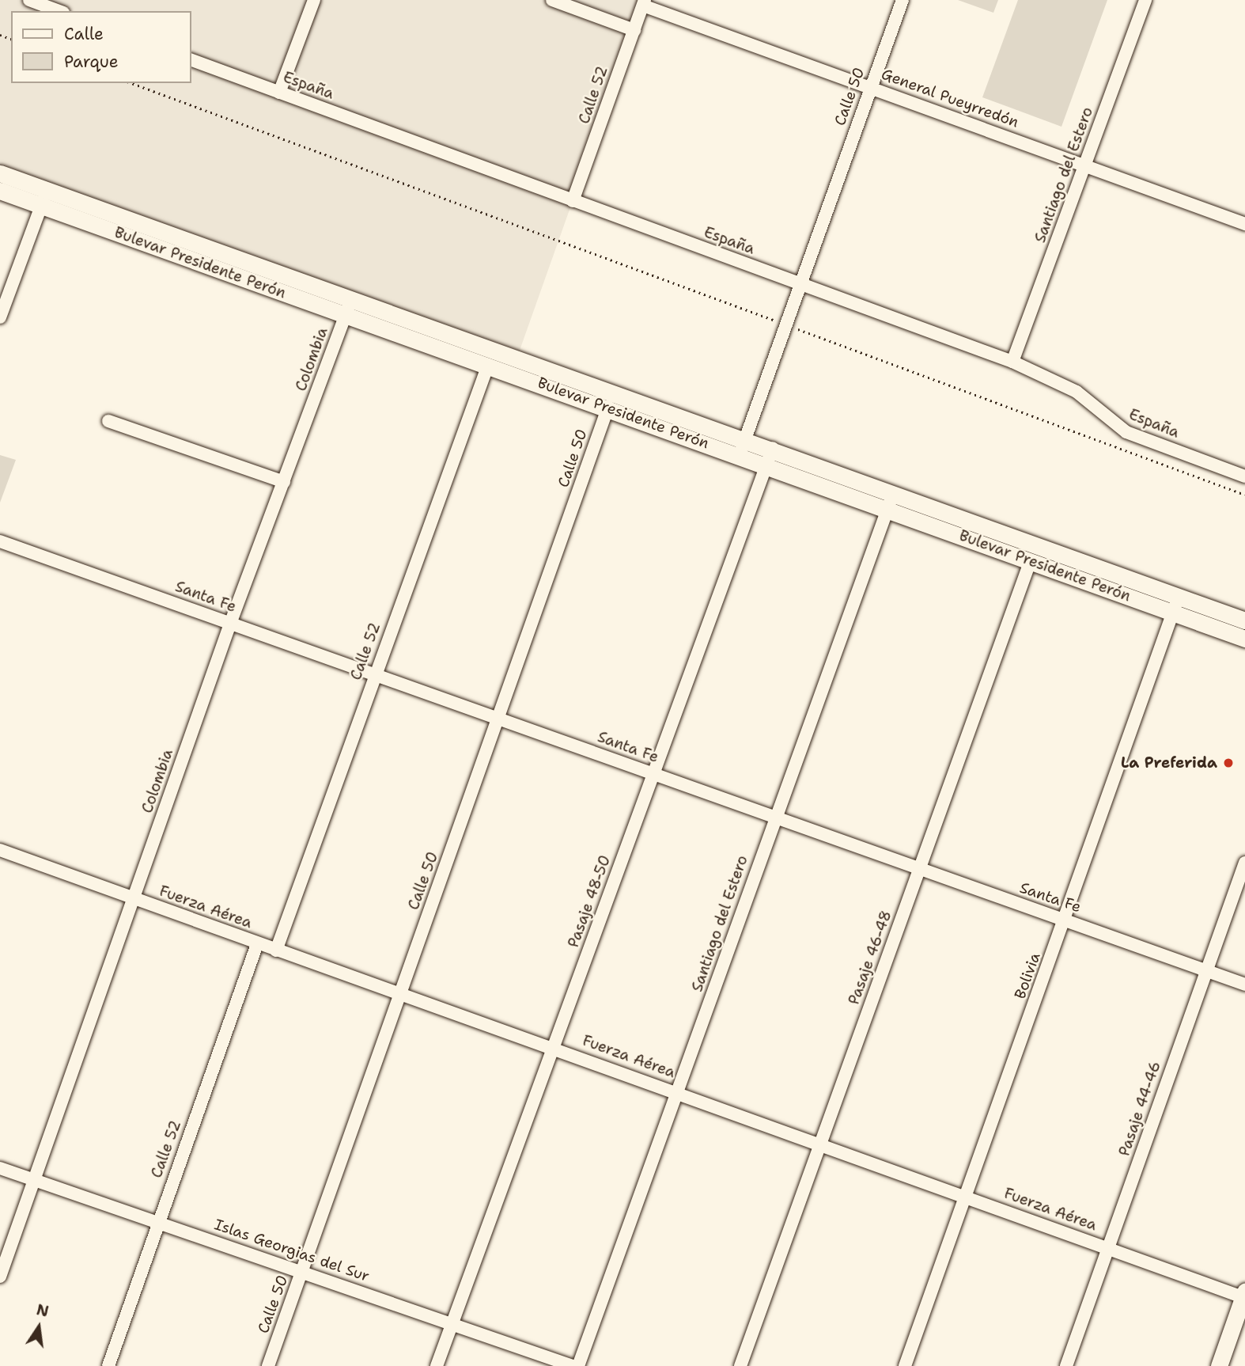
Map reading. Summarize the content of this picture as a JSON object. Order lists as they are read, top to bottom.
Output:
{
  "streets": {
    "main road": ["Bulevar Presidente Perón"],
    "street": [
      "España",
      "Calle 52",
      "Calle 50",
      "General Pueyrredón",
      "Santiago del Estero",
      "Colombia",
      "Santa Fe",
      "Pasaje 48-50",
      "Fuerza Aérea",
      "Pasaje 46-48",
      "Bolivia",
      "Pasaje 44-46",
      "Islas Georgias del Sur"
    ]
  },
  "crossings": [
    ["España", "Calle 52"],
    ["España", "Calle 50"],
    ["España", "Santiago del Estero"],
    ["Calle 52", "General Pueyrredón"],
    ["Calle 52", "Bulevar Presidente Perón"],
    ["Calle 52", "Santa Fe"],
    ["Calle 52", "Fuerza Aérea"],
    ["Calle 52", "Islas Georgias del Sur"],
    ["Calle 50", "General Pueyrredón"],
    ["Calle 50", "Bulevar Presidente Perón"],
    ["Calle 50", "Santa Fe"],
    ["Calle 50", "Fuerza Aérea"],
    ["Calle 50", "Islas Georgias del Sur"],
    ["General Pueyrredón", "Santiago del Estero"],
    ["Santiago del Estero", "Bulevar Presidente Perón"],
    ["Santiago del Estero", "Santa Fe"],
    ["Santiago del Estero", "Fuerza Aérea"],
    ["Bulevar Presidente Perón", "Colombia"],
    ["Bulevar Presidente Perón", "Pasaje 48-50"],
    ["Bulevar Presidente Perón", "Pasaje 46-48"],
    ["Bulevar Presidente Perón", "Bolivia"],
    ["Colombia", "Santa Fe"],
    ["Colombia", "Fuerza Aérea"],
    ["Colombia", "Islas Georgias del Sur"],
    ["Santa Fe", "Pasaje 48-50"],
    ["Santa Fe", "Pasaje 46-48"],
    ["Santa Fe", "Bolivia"],
    ["Santa Fe", "Pasaje 44-46"],
    ["Pasaje 48-50", "Fuerza Aérea"],
    ["Pasaje 48-50", "Islas Georgias del Sur"],
    ["Fuerza Aérea", "Pasaje 46-48"],
    ["Fuerza Aérea", "Bolivia"],
    ["Fuerza Aérea", "Pasaje 44-46"]
  ],
  "places": ["La Preferida"],
  "legend": ["Calle", "Parque"],
  "north": "top"
}
